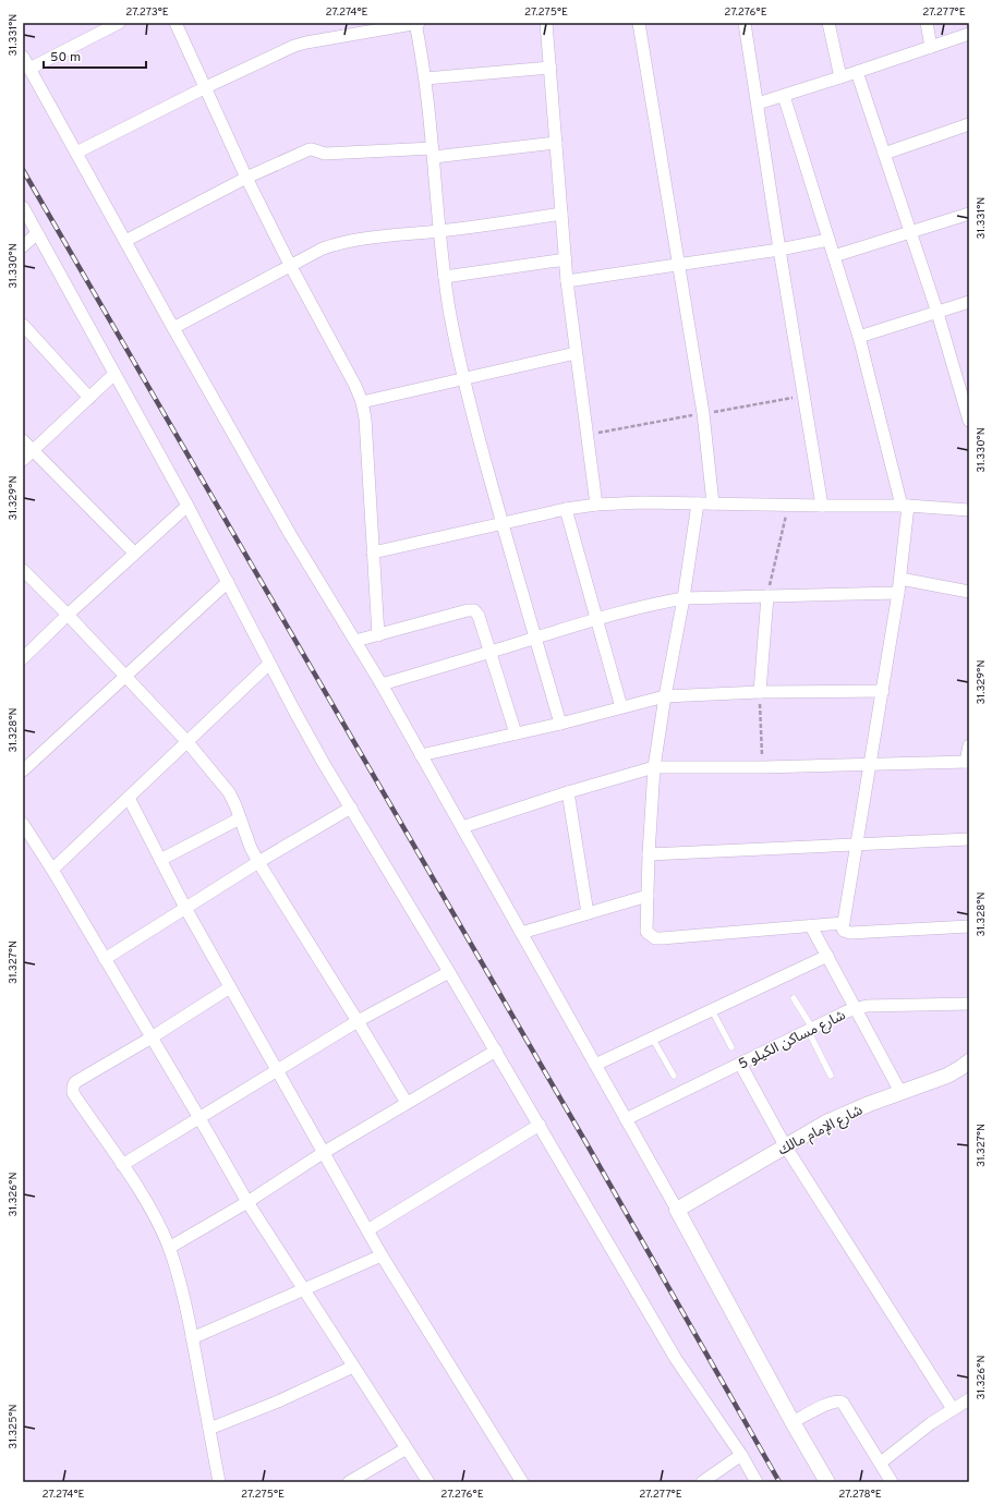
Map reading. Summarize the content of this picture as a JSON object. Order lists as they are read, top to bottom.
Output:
{
  "streets": {
    "street": ["شارع مساكن الكيلو 5", "شارع الإمام مالك"]
  },
  "scale_bar": "50 m",
  "coordinates": [
    "27.273°E",
    "27.274°E",
    "27.275°E",
    "27.276°E",
    "27.277°E",
    "31.331°N",
    "31.330°N",
    "31.329°N",
    "31.328°N",
    "31.327°N",
    "31.326°N",
    "31.325°N",
    "27.278°E"
  ]
}
